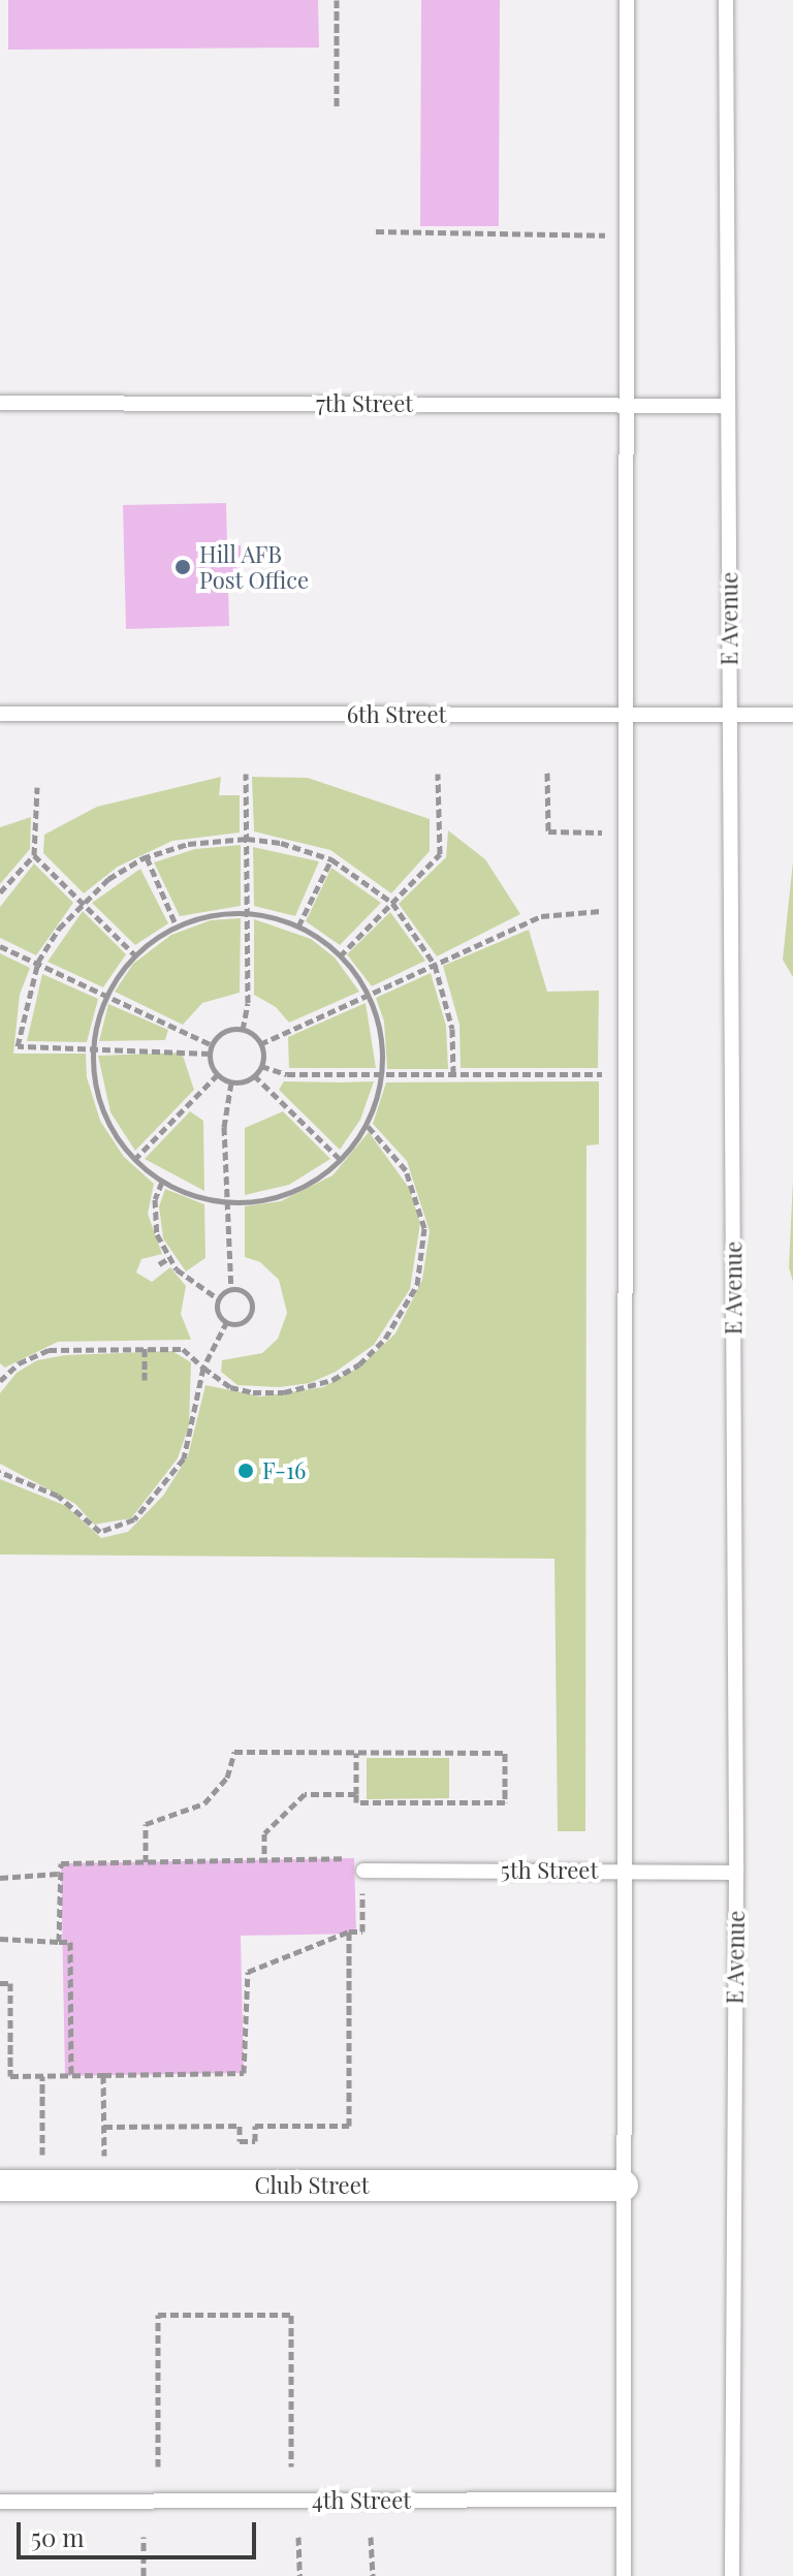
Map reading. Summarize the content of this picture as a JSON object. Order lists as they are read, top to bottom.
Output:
{
  "streets": {
    "street": ["Club Street"],
    "lane": [
      "7th Street",
      "E Avenue",
      "6th Street",
      "5th Street",
      "4th Street"
    ]
  },
  "crossings": [
    ["7th Street", "E Avenue"],
    ["E Avenue", "6th Street"],
    ["E Avenue", "5th Street"]
  ],
  "places": ["Hill AFB Post Office", "F-16"],
  "scale_bar": "50 m"
}
